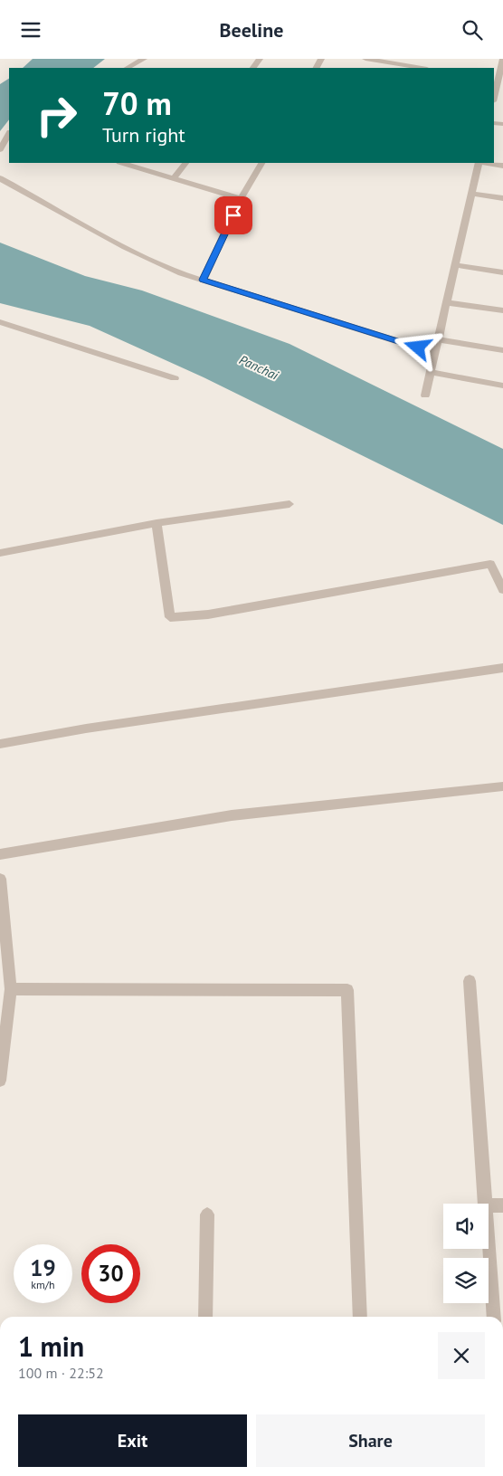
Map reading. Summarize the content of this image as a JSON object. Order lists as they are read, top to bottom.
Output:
{
  "water": ["Panchai"],
  "page": {
    "header": "Beeline",
    "turn": ["70 m", "Turn right"],
    "speed": "19 km/h",
    "limit": "30",
    "heading": ["1 min", "100 m · 22:52"],
    "buttons": ["Exit", "Share"]
  }
}
